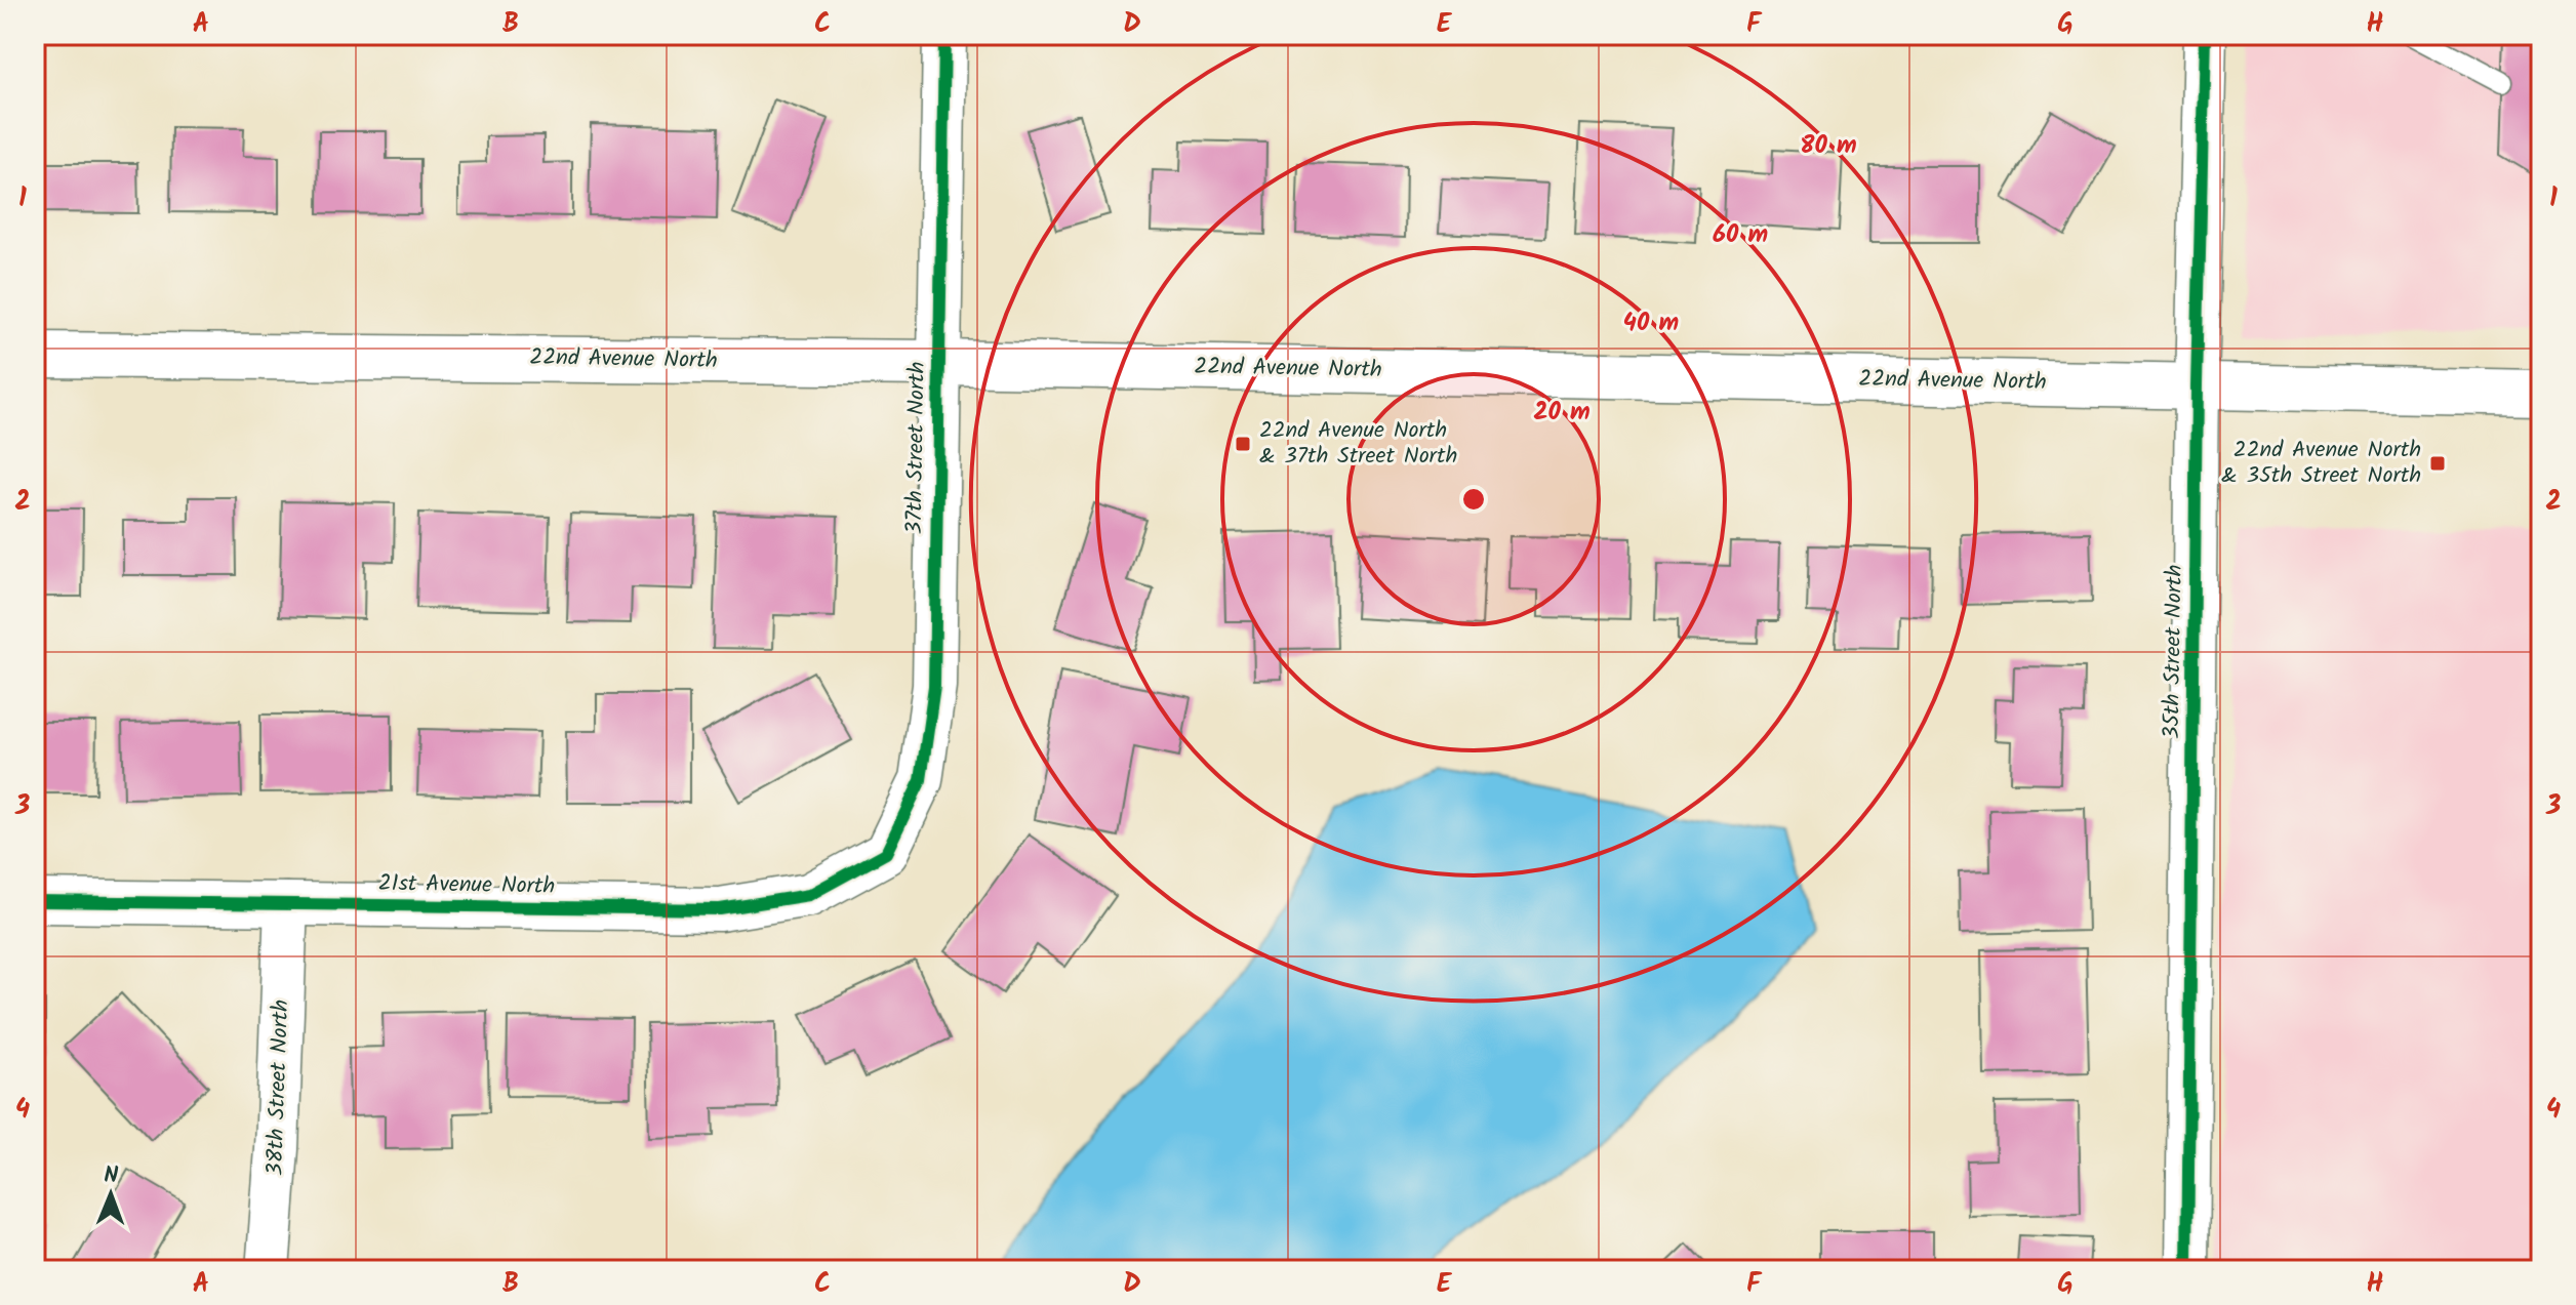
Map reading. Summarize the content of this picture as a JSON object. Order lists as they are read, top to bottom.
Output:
{
  "streets": {
    "main road": ["22nd Avenue North"],
    "street": [
      "37th Street North",
      "35th Street North",
      "21st Avenue North",
      "38th Street North"
    ]
  },
  "crossings": [
    ["22nd Avenue North", "37th Street North"],
    ["22nd Avenue North", "35th Street North"],
    ["37th Street North", "21st Avenue North"],
    ["21st Avenue North", "38th Street North"]
  ],
  "places": {
    "transit": ["22nd Avenue North & 37th Street North", "22nd Avenue North & 35th Street North"]
  },
  "north": "top",
  "grid": {
    "columns": [
      "A",
      "B",
      "C",
      "D",
      "E",
      "F",
      "G",
      "H"
    ],
    "rows": [
      "1",
      "2",
      "3",
      "4"
    ]
  },
  "rings": [
    "80 m",
    "60 m",
    "40 m",
    "20 m"
  ]
}
